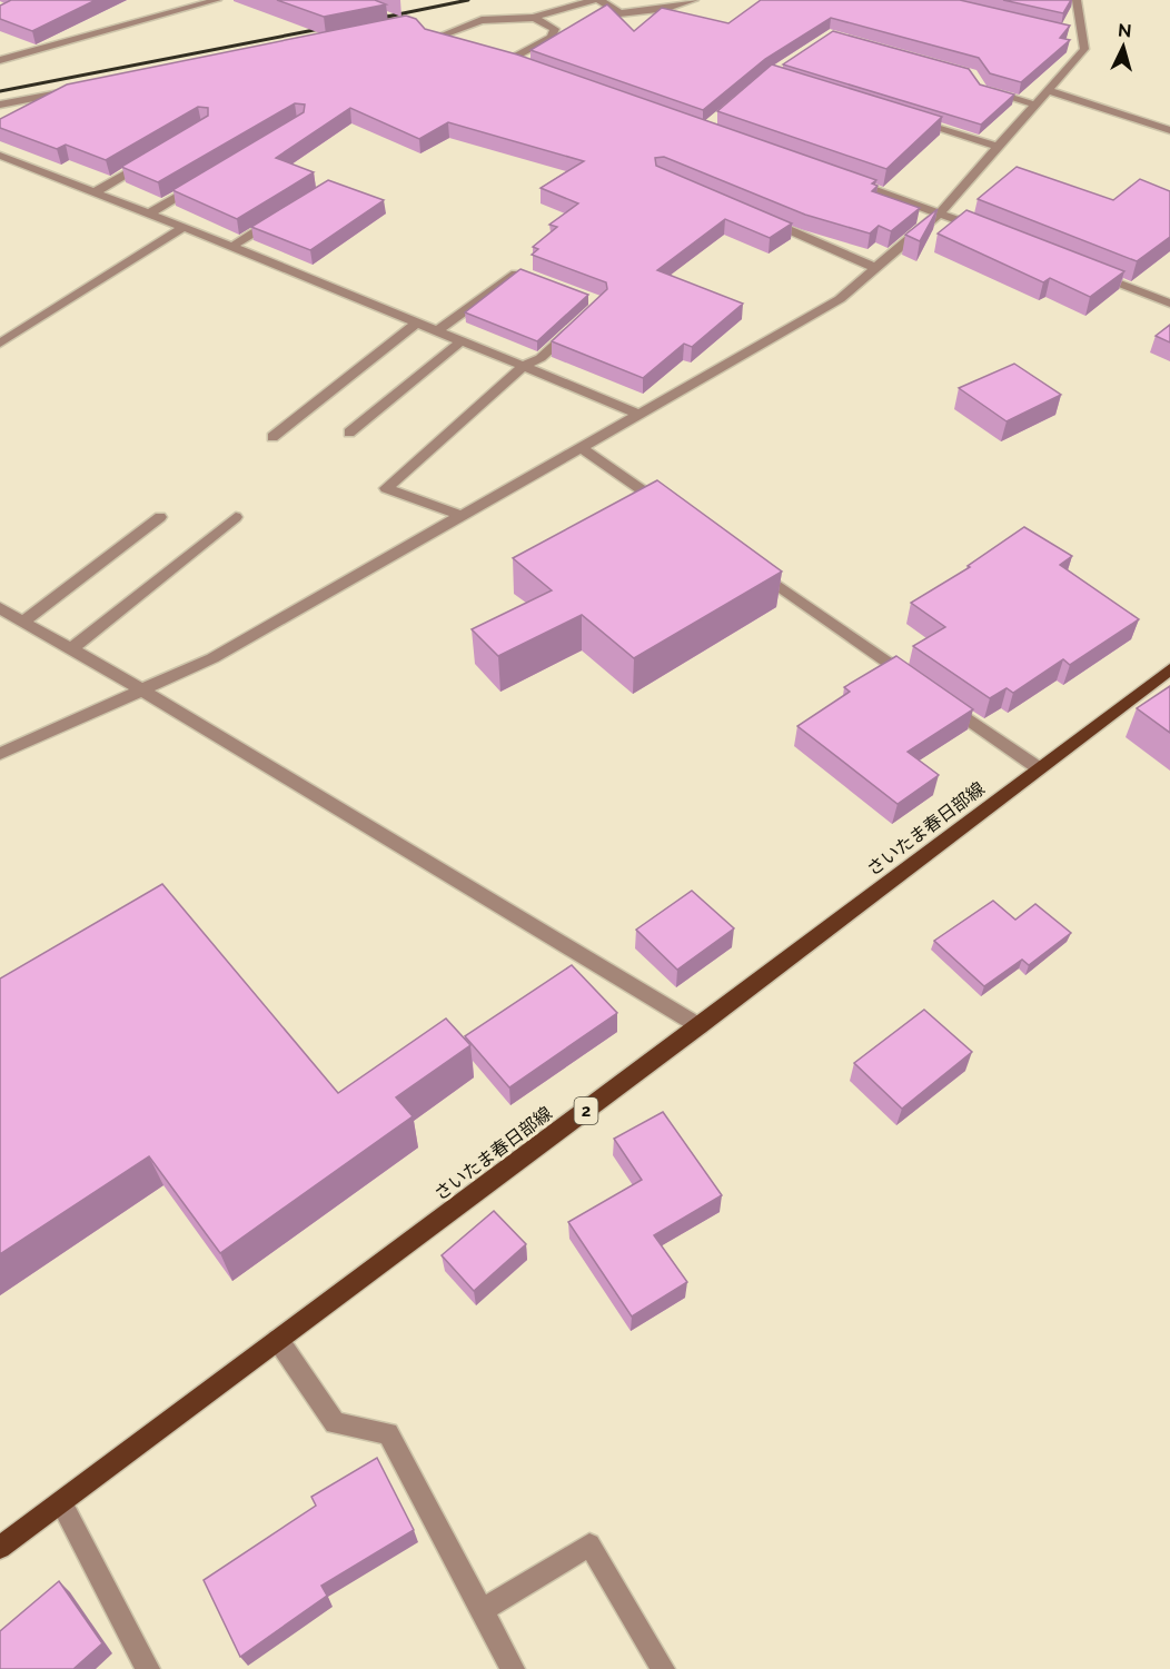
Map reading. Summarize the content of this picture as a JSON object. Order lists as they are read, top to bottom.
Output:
{
  "streets": {
    "main road": ["さいたま春日部線", "2"]
  },
  "north": "top"
}
